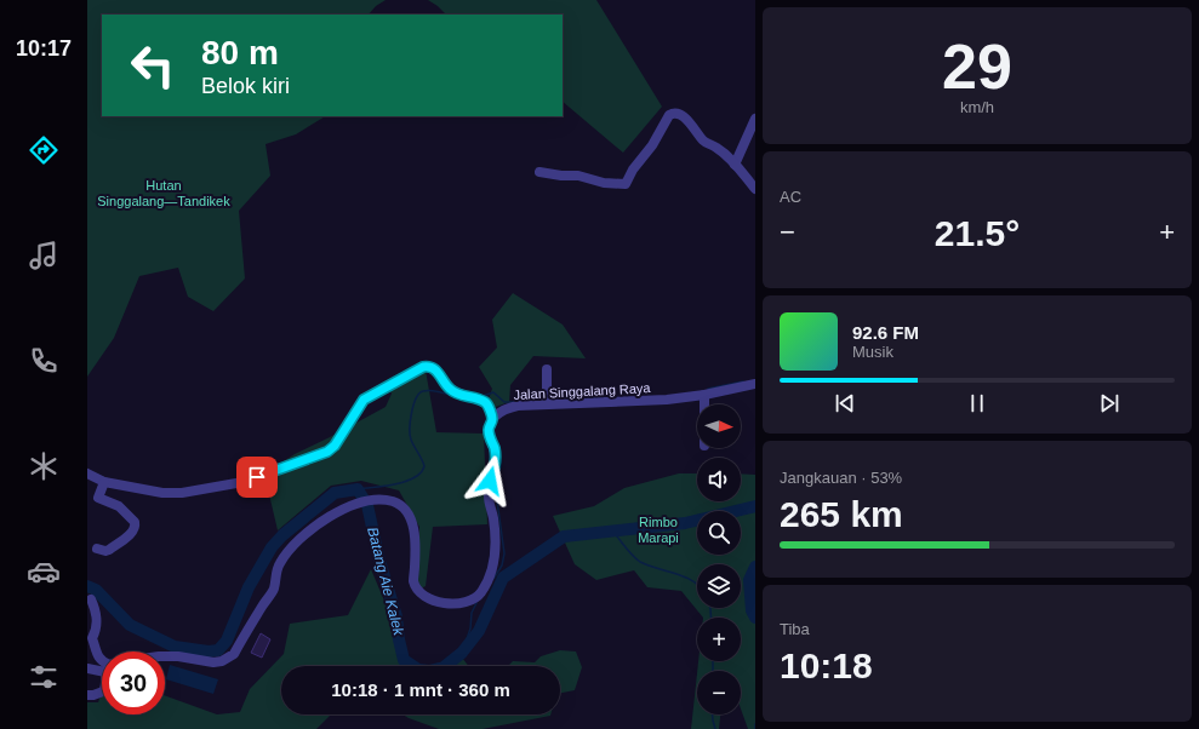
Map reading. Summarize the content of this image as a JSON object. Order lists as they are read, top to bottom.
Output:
{
  "streets": {
    "street": ["Jalan Singgalang Raya"]
  },
  "water": ["Batang Aie Kalek"],
  "parks": ["Hutan Singgalang—Tandikek", "Rimbo Marapi"],
  "north": "right",
  "page": {
    "tabs": "10:17",
    "tile": [
      ["29", "km/h"],
      "AC",
      ["Jangkauan · 53%", "265 km"],
      ["Tiba", "10:18"]
    ],
    "turn": ["80 m", "Belok kiri"],
    "heat": ["−", "21.5°", "+"],
    "song": ["92.6 FM", "Musik"],
    "map_buttons": ["+", "−"],
    "limit": "30",
    "trip": "10:18 · 1 mnt · 360 m"
  }
}
